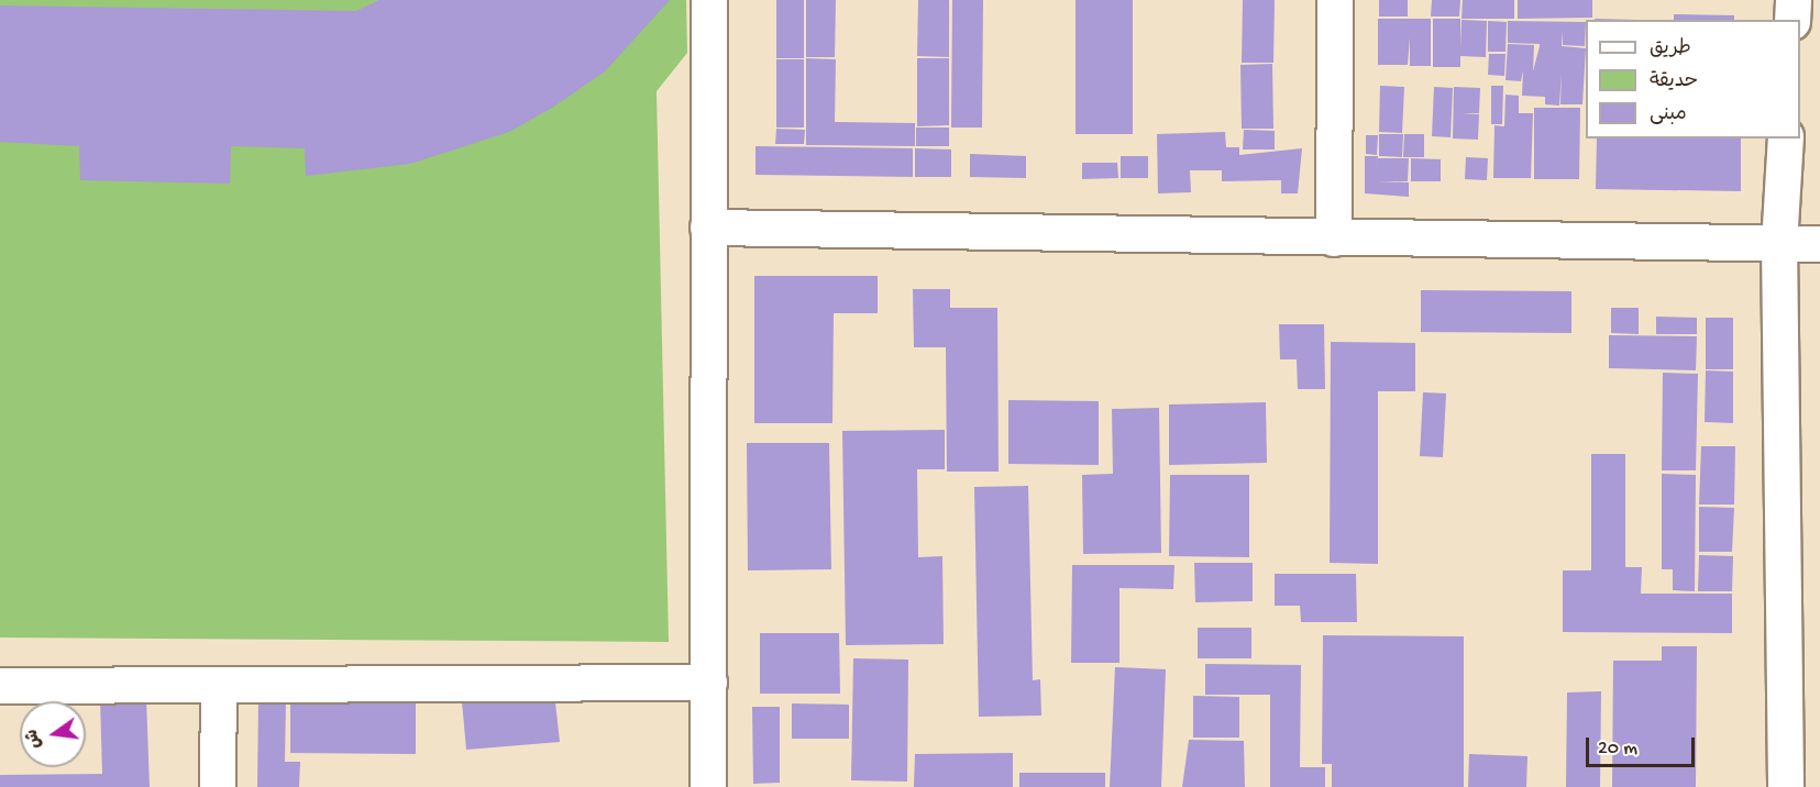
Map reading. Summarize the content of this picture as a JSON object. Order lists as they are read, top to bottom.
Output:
{
  "legend": ["طريق", "حديقة", "مبنى"],
  "scale_bar": "20 m",
  "north": "left"
}
